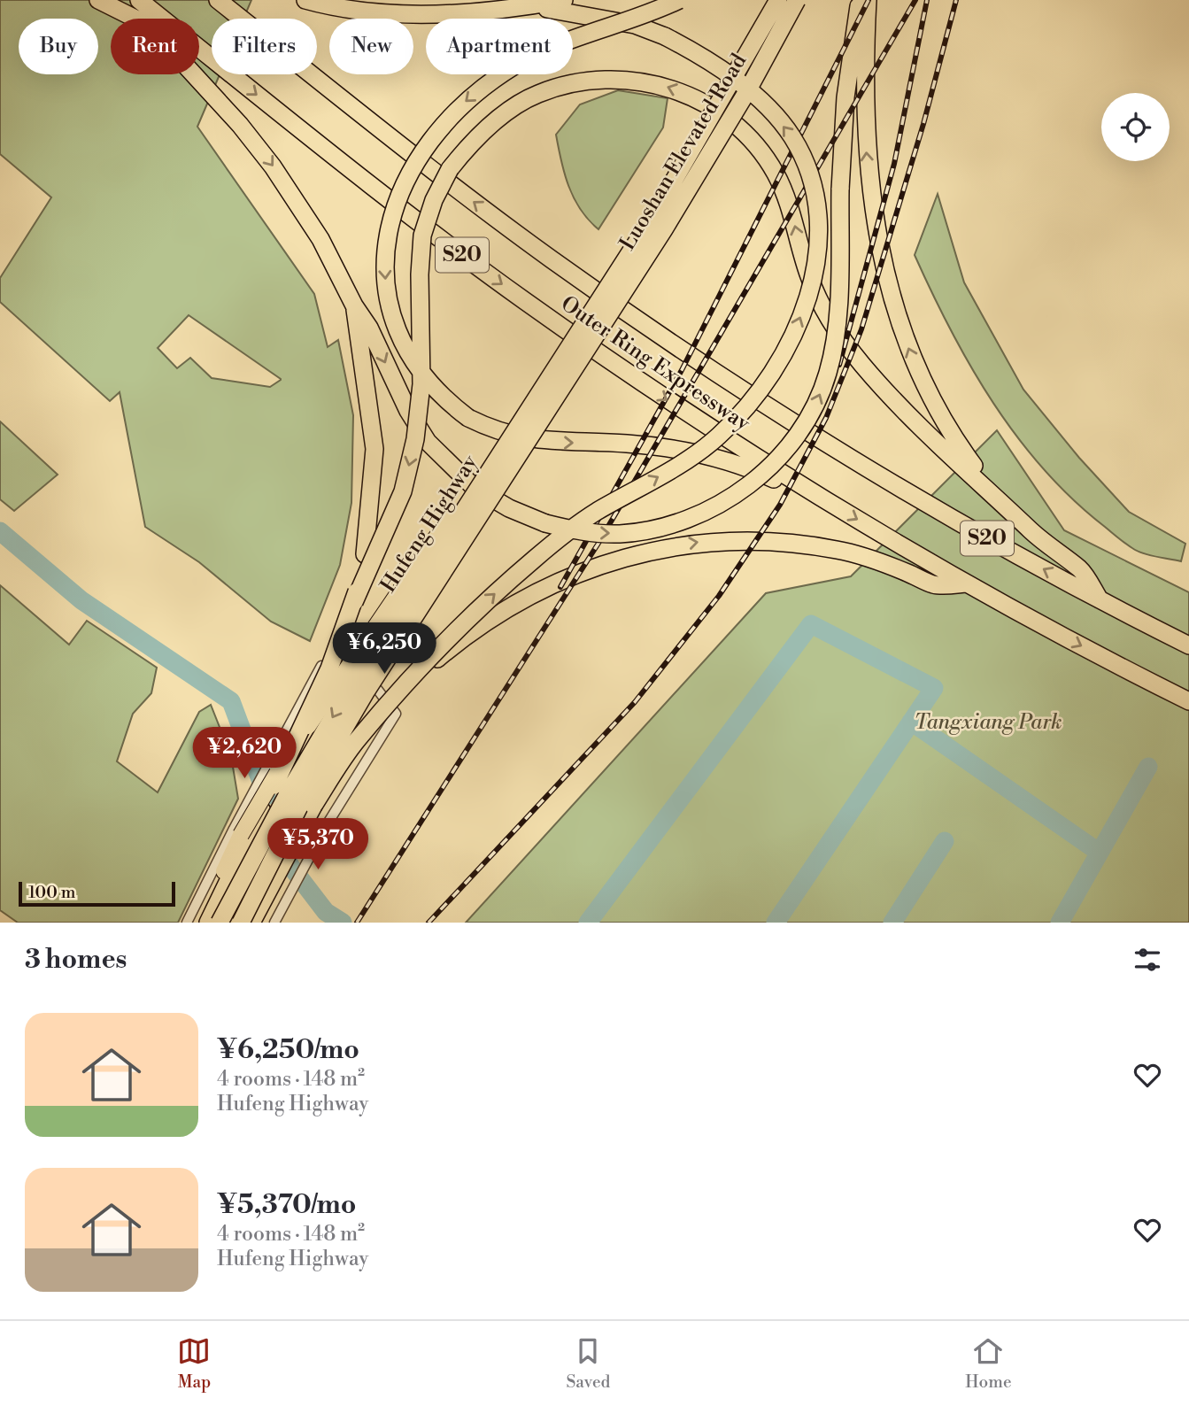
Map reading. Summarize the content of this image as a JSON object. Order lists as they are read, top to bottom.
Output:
{
  "streets": {
    "highway": [
      "Luoshan Elevated Road",
      "S20",
      "Outer Ring Expressway",
      "Hufeng Highway"
    ]
  },
  "crossings": [
    ["Luoshan Elevated Road", "Hufeng Highway"]
  ],
  "parks": ["Tangxiang Park"],
  "scale_bar": "100 m",
  "page": {
    "chip": [
      "Buy",
      "Rent",
      "Filters",
      "New",
      "Apartment"
    ],
    "price": ["¥6,250", "¥2,620", "¥5,370"],
    "scale": "100 m",
    "heading": "3 homes",
    "list": [
      {
        "name": "¥6,250/mo",
        "note": "4 rooms · 148 m² · Hufeng Highway"
      },
      {
        "name": "¥5,370/mo",
        "note": "4 rooms · 148 m² · Hufeng Highway"
      }
    ],
    "tabs": ["Map", "Saved", "Home"]
  }
}
